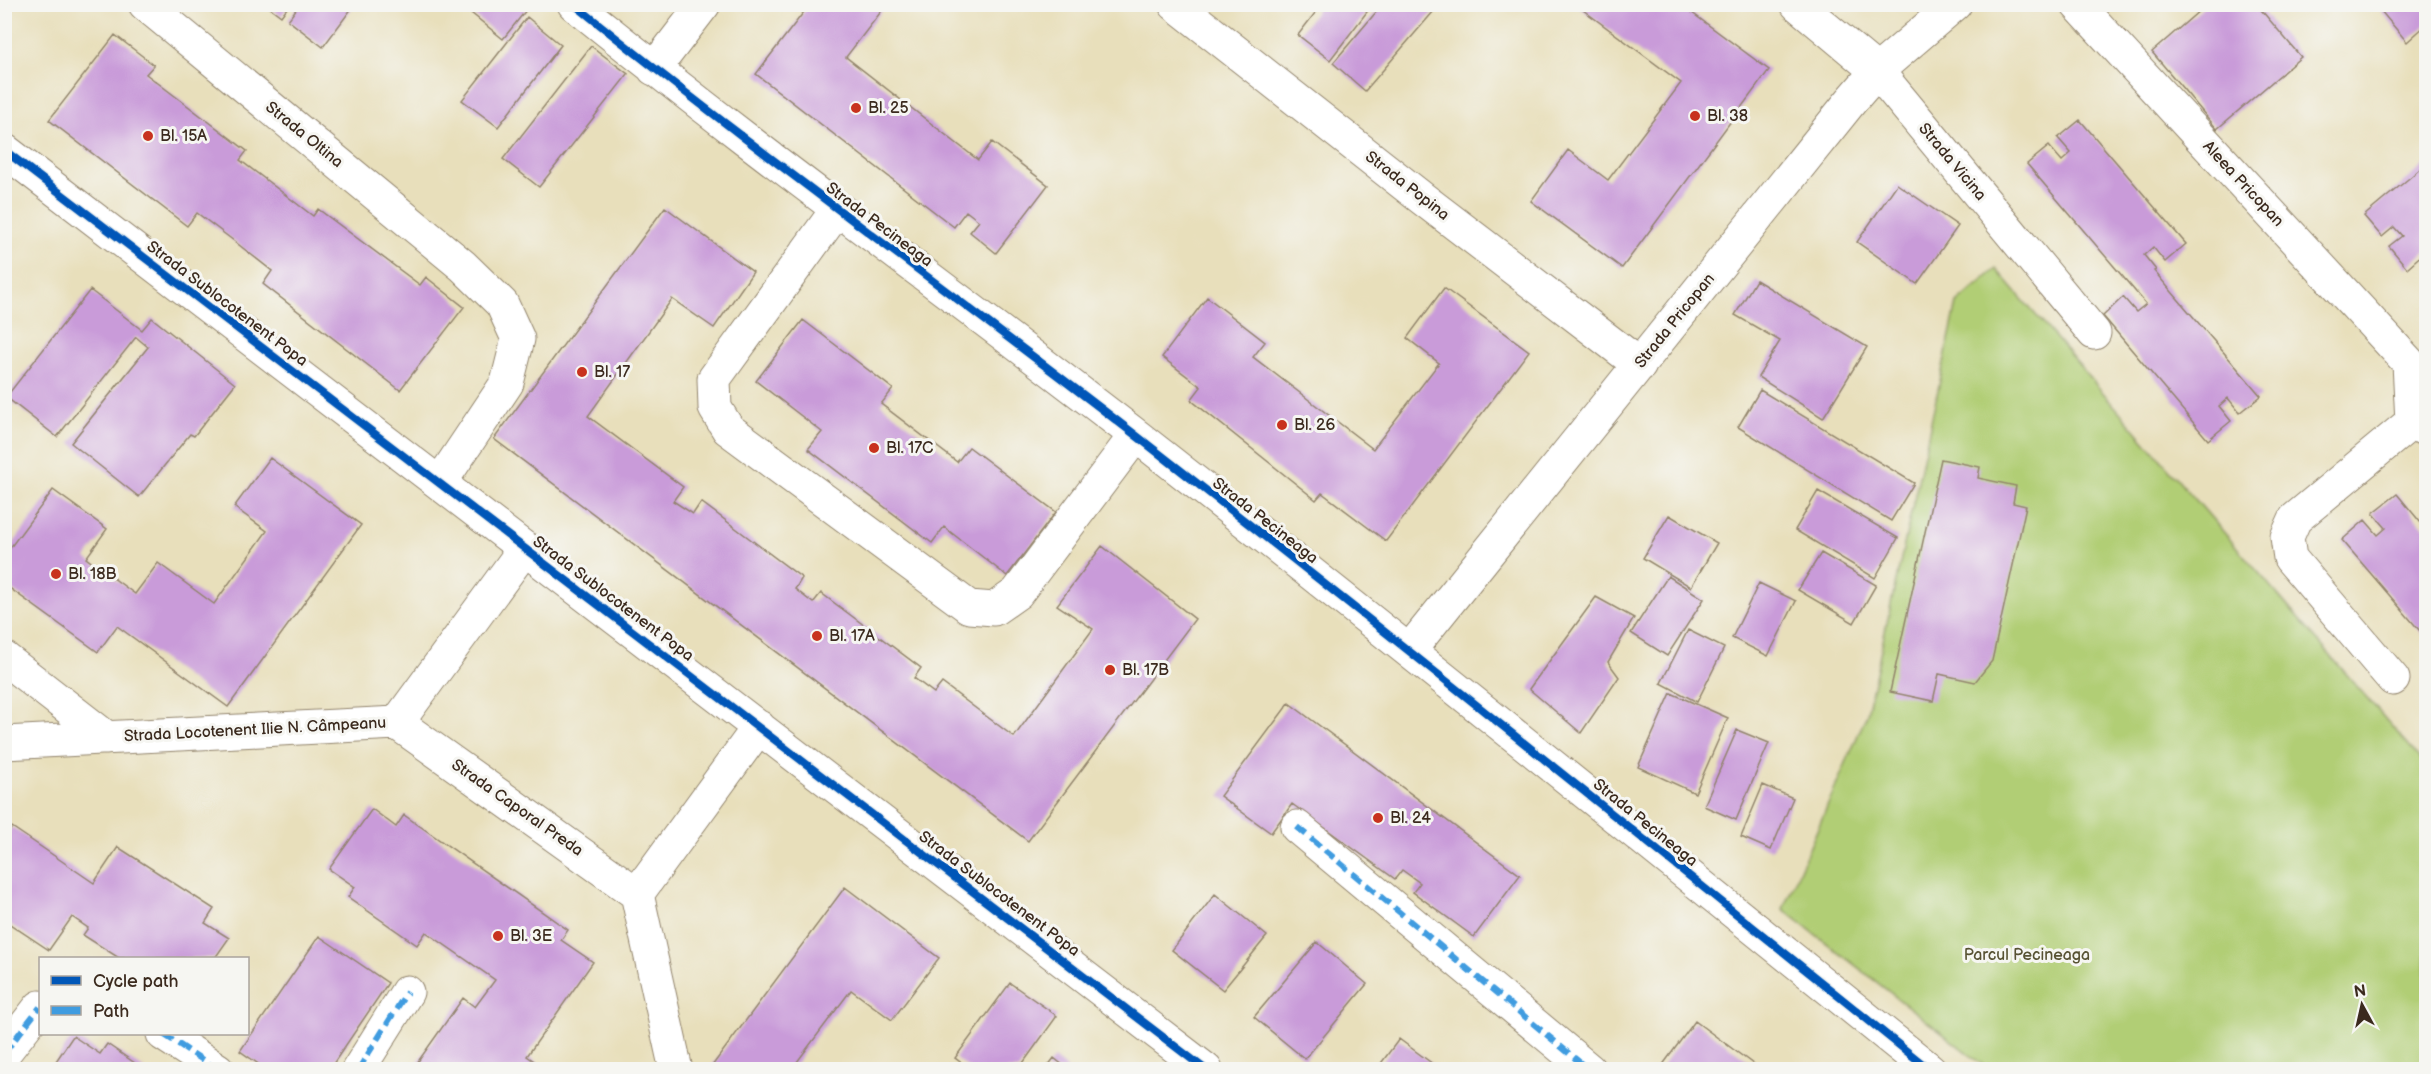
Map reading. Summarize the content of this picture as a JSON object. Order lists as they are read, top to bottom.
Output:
{
  "streets": {
    "street": [
      "Strada Oltina",
      "Strada Vicina",
      "Aleea Pricopan",
      "Strada Popina",
      "Strada Pecineaga",
      "Strada Sublocotenent Popa",
      "Strada Pricopan",
      "Strada Locotenent Ilie N. Câmpeanu",
      "Strada Caporal Preda"
    ]
  },
  "crossings": [
    ["Strada Oltina", "Strada Sublocotenent Popa"],
    ["Strada Vicina", "Strada Pricopan"],
    ["Strada Popina", "Strada Pricopan"],
    ["Strada Pecineaga", "Strada Pricopan"],
    ["Strada Sublocotenent Popa", "Strada Locotenent Ilie N. Câmpeanu"],
    ["Strada Locotenent Ilie N. Câmpeanu", "Strada Caporal Preda"]
  ],
  "parks": ["Parcul Pecineaga"],
  "places": [
    "Bl. 25",
    "Bl. 38",
    "Bl. 15A",
    "Bl. 17",
    "Bl. 26",
    "Bl. 17C",
    "Bl. 18B",
    "Bl. 17A",
    "Bl. 17B",
    "Bl. 24",
    "Bl. 3E"
  ],
  "legend": ["Cycle path", "Path"],
  "north": "top"
}
